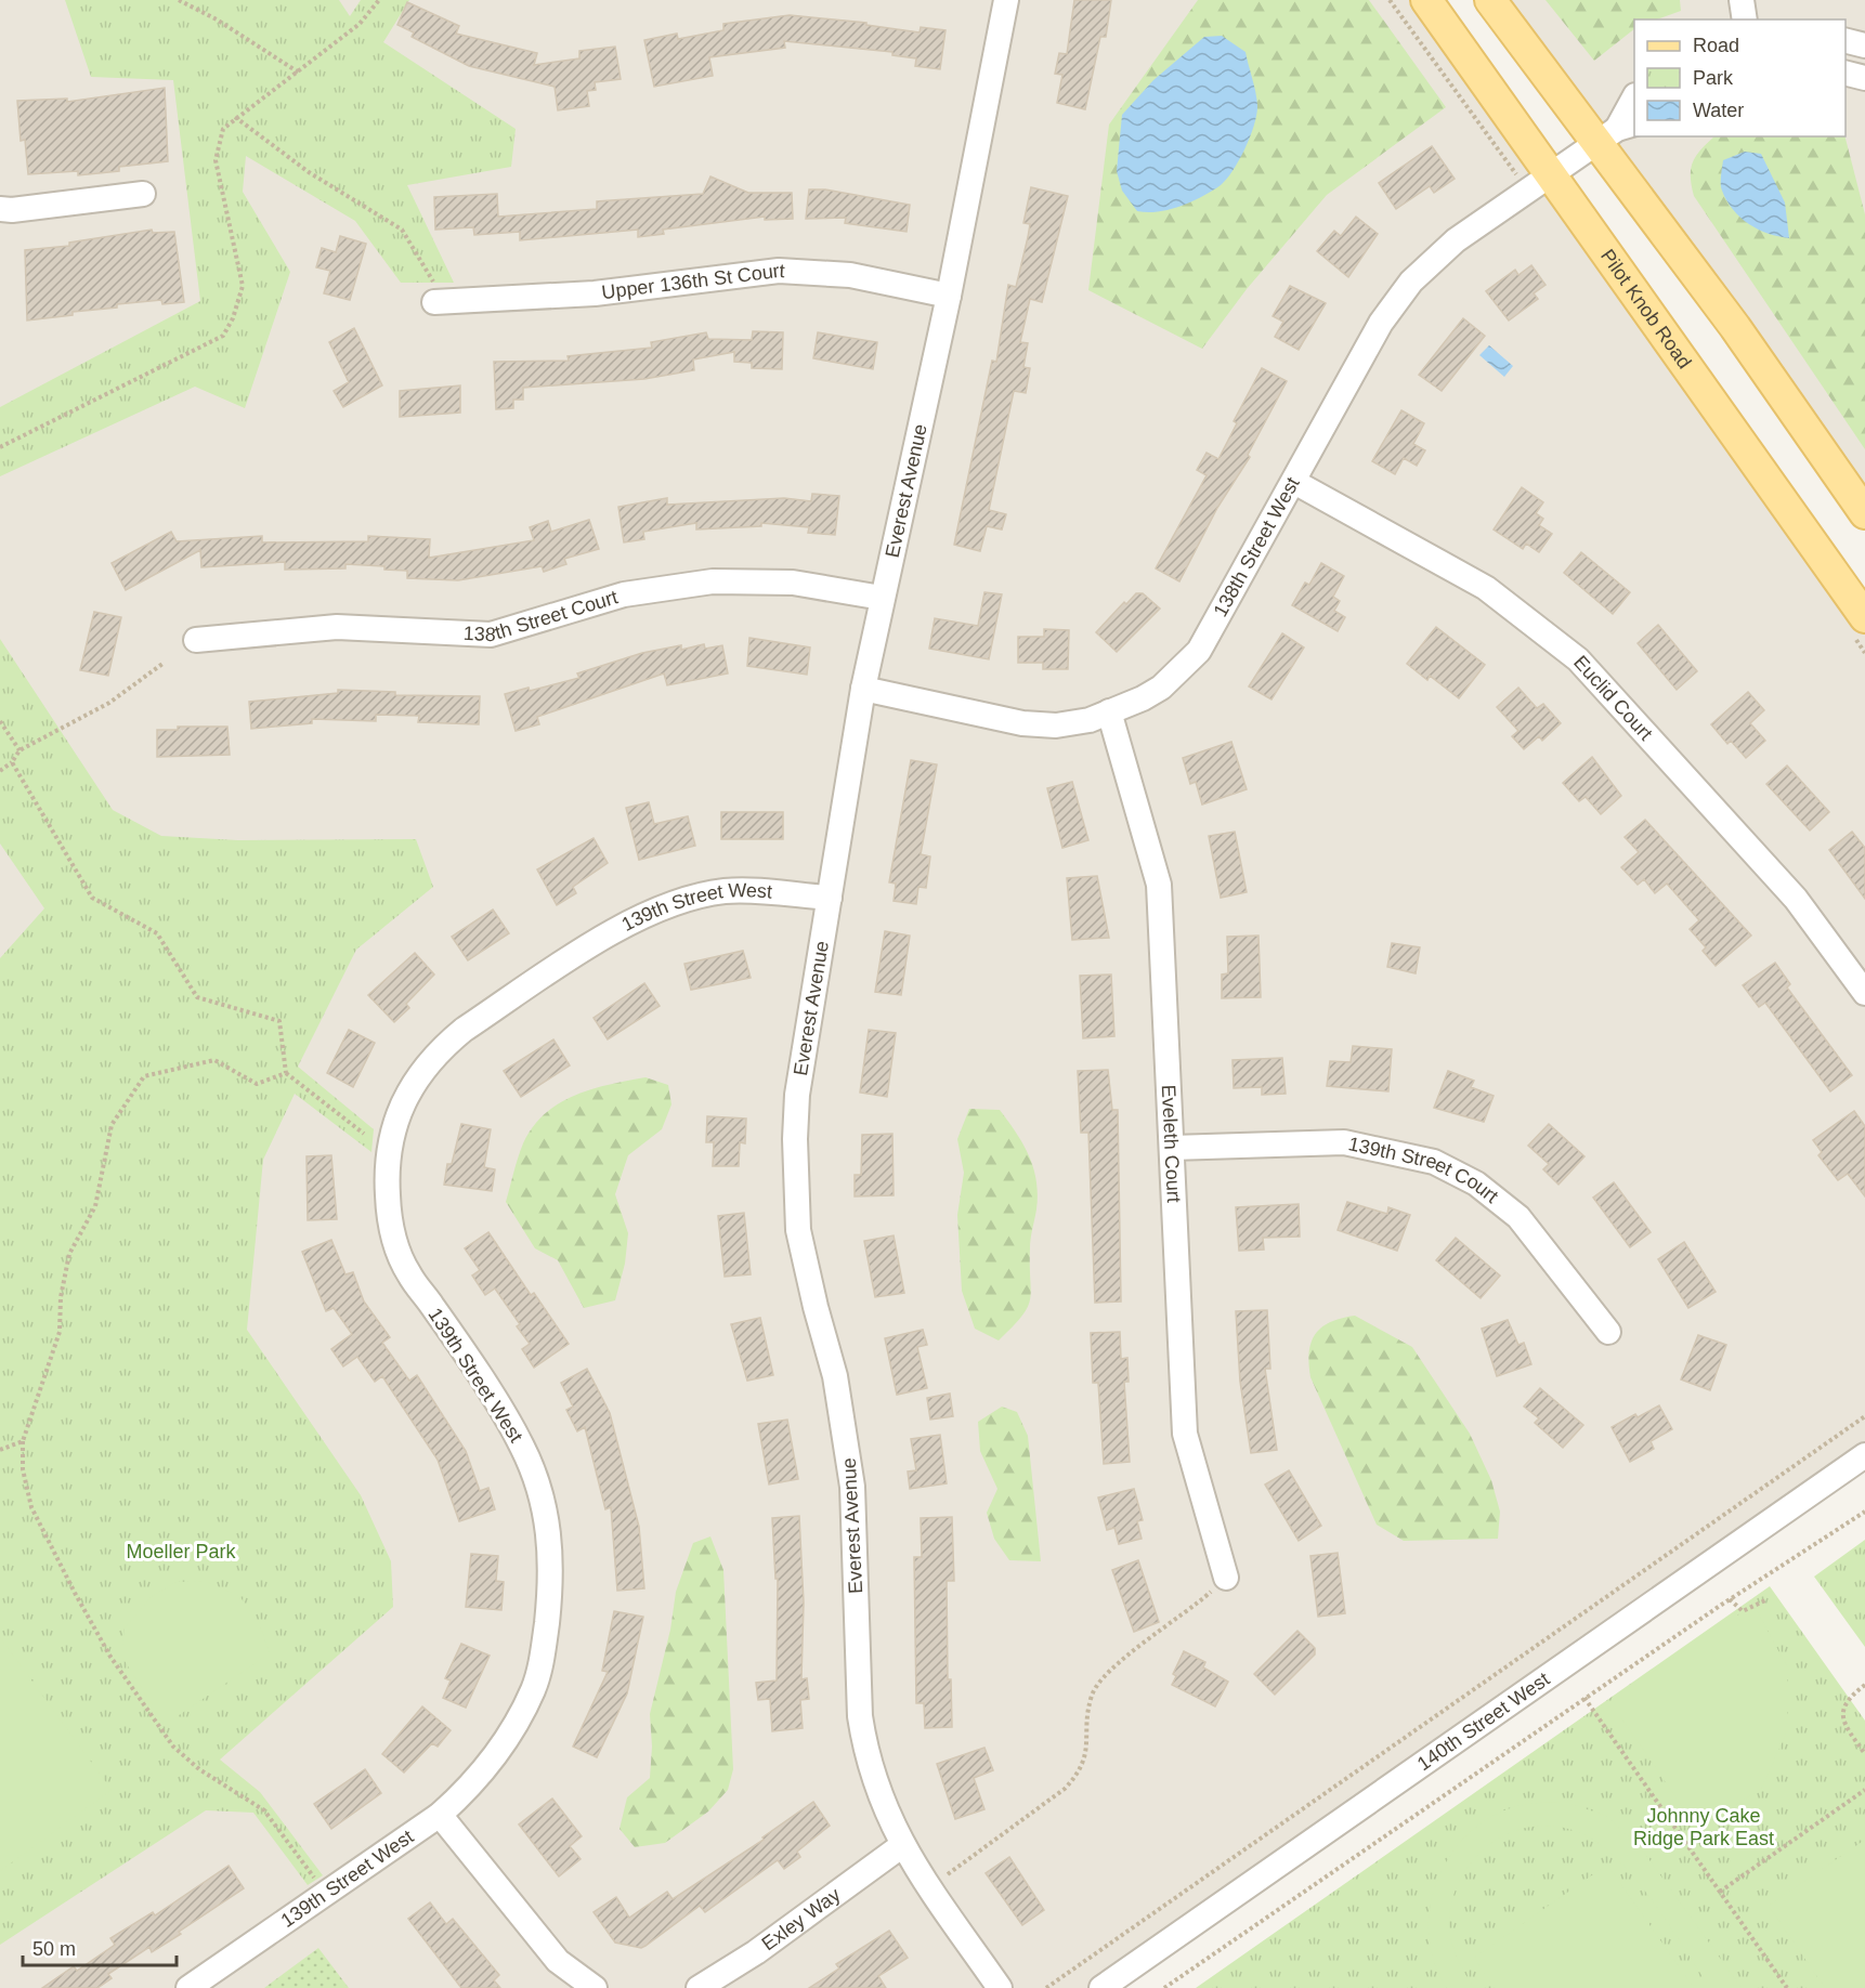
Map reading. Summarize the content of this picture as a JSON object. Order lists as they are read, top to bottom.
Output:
{
  "streets": {
    "main road": ["Pilot Knob Road"],
    "street": [
      "Upper 136th St Court",
      "Everest Avenue",
      "138th Street West",
      "138th Street Court",
      "Euclid Court",
      "139th Street West",
      "Eveleth Court",
      "139th Street Court",
      "140th Street West",
      "Exley Way"
    ]
  },
  "crossings": [
    ["Upper 136th St Court", "Everest Avenue"],
    ["Pilot Knob Road", "138th Street West"],
    ["Everest Avenue", "138th Street West"],
    ["Everest Avenue", "138th Street Court"],
    ["Everest Avenue", "139th Street West"],
    ["Everest Avenue", "Exley Way"],
    ["138th Street West", "Euclid Court"],
    ["138th Street West", "Eveleth Court"],
    ["Eveleth Court", "139th Street Court"]
  ],
  "parks": ["Moeller Park", "Johnny Cake Ridge Park East"],
  "legend": ["Road", "Park", "Water"],
  "scale_bar": "50 m"
}
